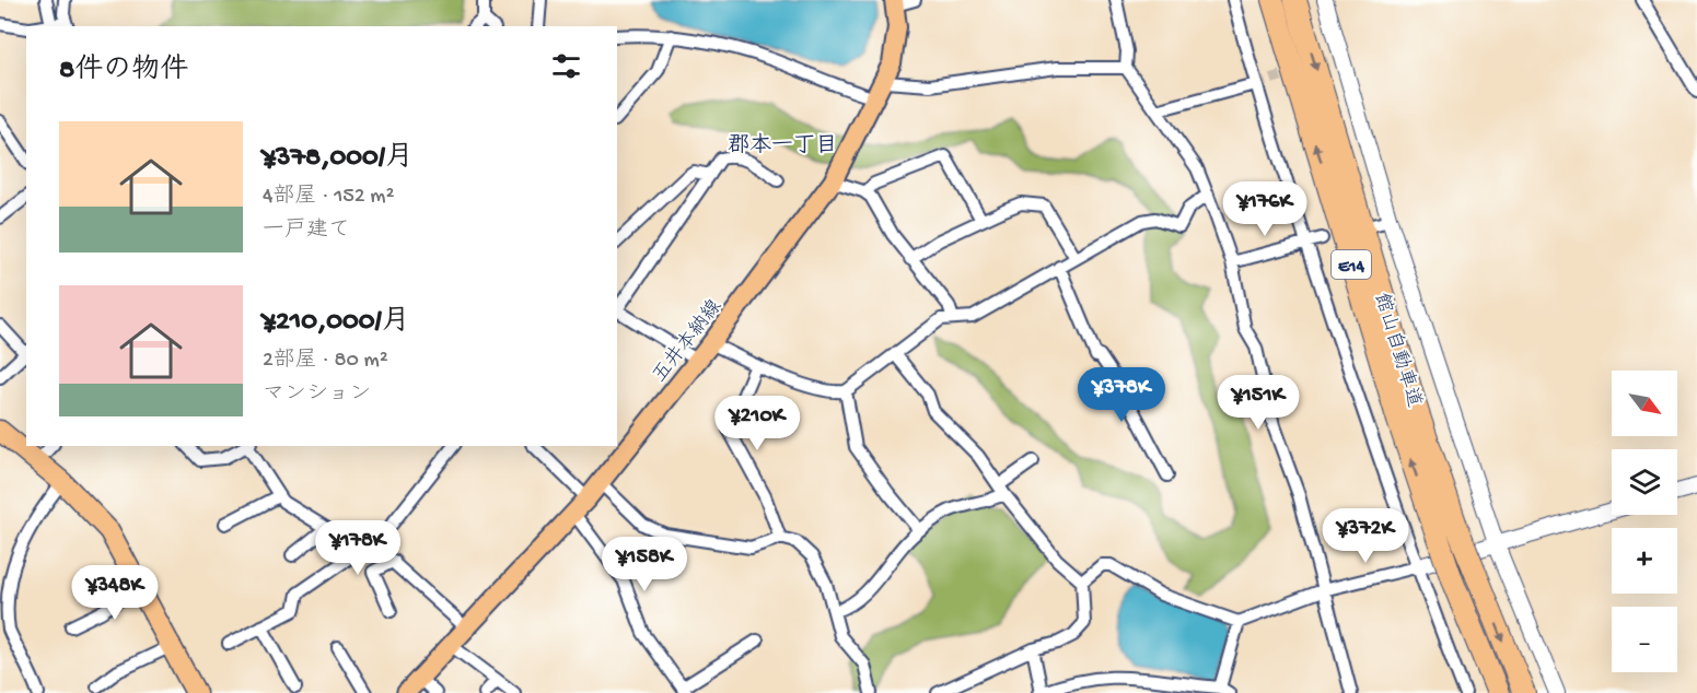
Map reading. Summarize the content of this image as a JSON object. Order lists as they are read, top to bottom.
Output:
{
  "streets": {
    "highway": ["E14", "館山自動車道"],
    "main road": ["五井本納線"]
  },
  "districts": ["郡本一丁目"],
  "north": "bottom right",
  "page": {
    "heading": "8件の物件",
    "list": [
      {
        "name": "¥378,000/月",
        "note": "4部屋 · 152 m² · 一戸建て"
      },
      {
        "name": "¥210,000/月",
        "note": "2部屋 · 80 m² · マンション"
      }
    ],
    "price": [
      "¥176K",
      "¥378K",
      "¥151K",
      "¥210K",
      "¥372K",
      "¥178K",
      "¥158K",
      "¥348K"
    ],
    "map_buttons": ["+", "−"]
  }
}
